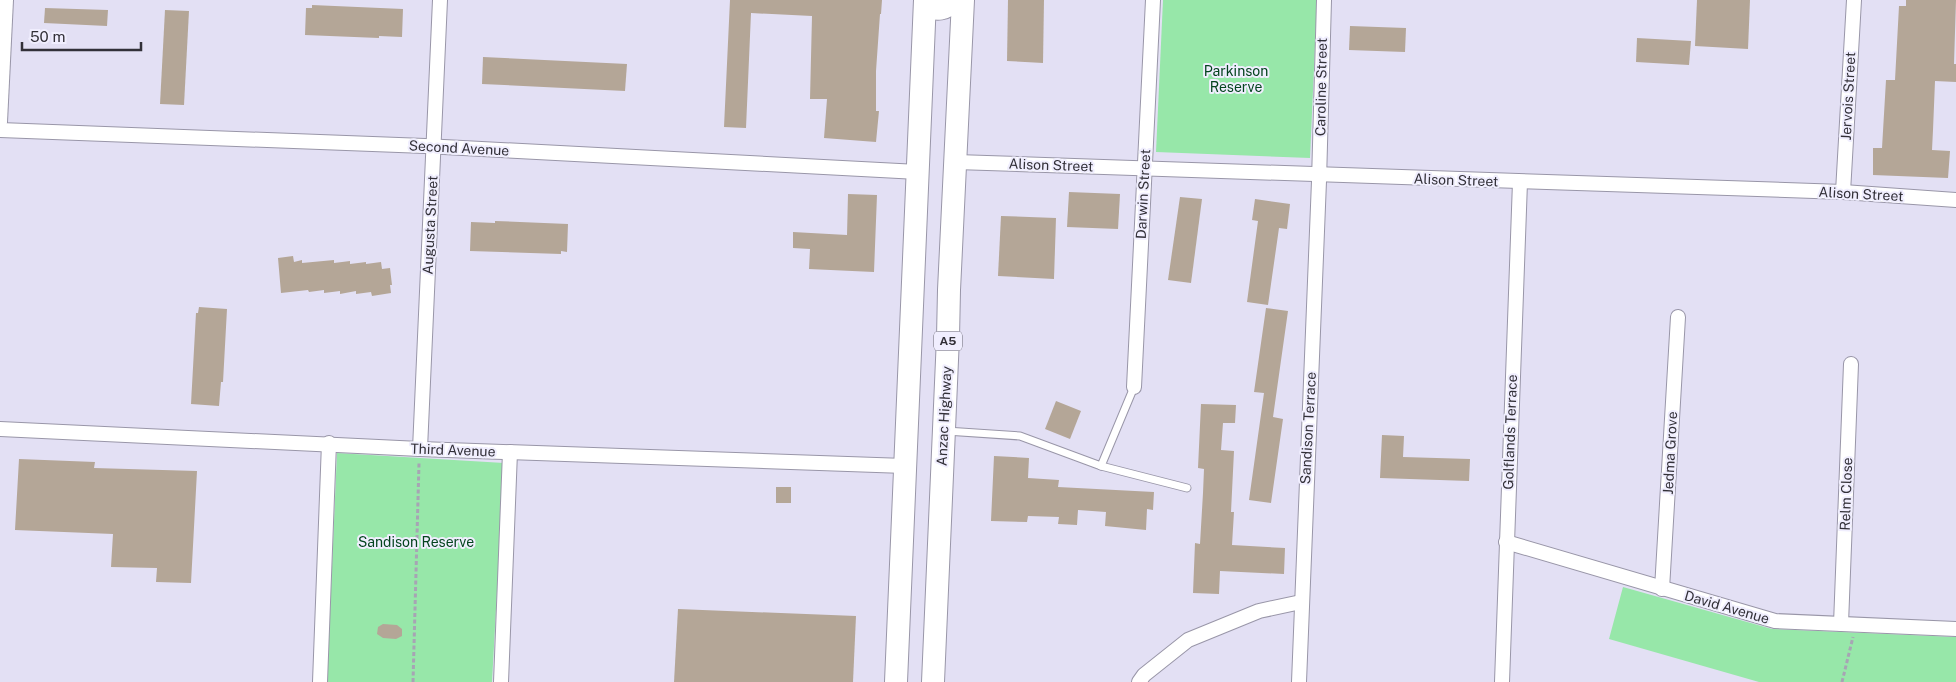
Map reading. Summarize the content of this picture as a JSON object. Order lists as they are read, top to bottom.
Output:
{
  "streets": {
    "highway": ["A5", "Anzac Highway"],
    "street": [
      "Caroline Street",
      "Jervois Street",
      "Second Avenue",
      "Alison Street",
      "Darwin Street",
      "Augusta Street",
      "Sandison Terrace",
      "Golflands Terrace",
      "Third Avenue",
      "Jedma Grove",
      "Relm Close",
      "David Avenue"
    ]
  },
  "crossings": [
    ["Caroline Street", "Alison Street"],
    ["Caroline Street", "Sandison Terrace"],
    ["Jervois Street", "Alison Street"],
    ["Second Avenue", "Augusta Street"],
    ["Alison Street", "Darwin Street"],
    ["Alison Street", "Anzac Highway"],
    ["Alison Street", "Sandison Terrace"],
    ["Alison Street", "Golflands Terrace"],
    ["Augusta Street", "Third Avenue"],
    ["Golflands Terrace", "David Avenue"],
    ["Jedma Grove", "David Avenue"],
    ["Relm Close", "David Avenue"]
  ],
  "parks": ["Parkinson Reserve", "Sandison Reserve"],
  "scale_bar": "50 m"
}
